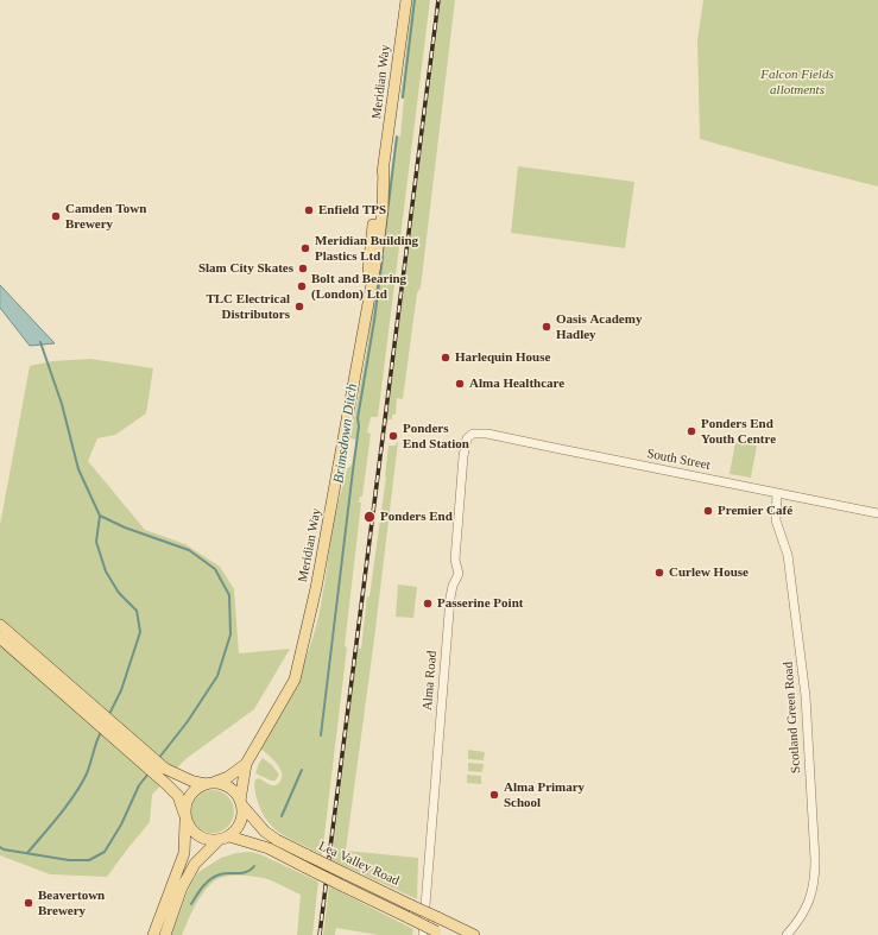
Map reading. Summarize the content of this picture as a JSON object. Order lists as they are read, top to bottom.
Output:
{
  "streets": {
    "main road": ["Meridian Way", "Lea Valley Road"],
    "street": ["South Street", "Alma Road", "Scotland Green Road"]
  },
  "crossings": [
    ["Meridian Way", "Lea Valley Road"],
    ["South Street", "Alma Road"],
    ["South Street", "Scotland Green Road"]
  ],
  "water": ["Brimsdown Ditch"],
  "parks": ["Falcon Fields allotments"],
  "places": [
    "Enfield TPS",
    "Camden Town Brewery",
    "Meridian Building Plastics Ltd",
    "Slam City Skates",
    "Bolt and Bearing (London) Ltd",
    "TLC Electrical Distributors",
    "Oasis Academy Hadley",
    "Harlequin House",
    "Alma Healthcare",
    "Ponders End Youth Centre",
    "Ponders End Station",
    "Premier Café",
    "Ponders End",
    "Curlew House",
    "Passerine Point",
    "Alma Primary School",
    "Beavertown Brewery"
  ]
}
